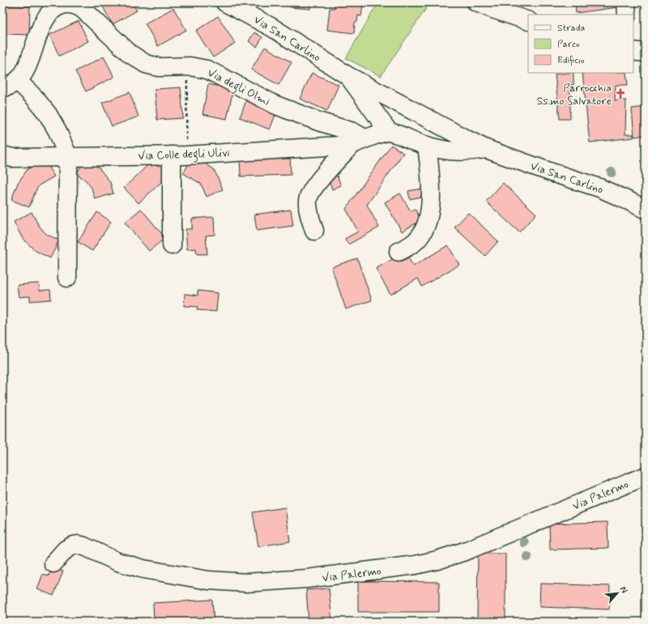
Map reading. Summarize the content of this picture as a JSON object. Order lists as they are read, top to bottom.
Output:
{
  "streets": {
    "street": [
      "Via San Carlino",
      "Via degli Olmi",
      "Via Colle degli Ulivi",
      "Via Palermo"
    ]
  },
  "crossings": [
    ["Via degli Olmi", "Via Colle degli Ulivi"]
  ],
  "places": {
    "church": ["Parrocchia Ss.mo Salvatore"]
  },
  "legend": ["Strada", "Parco", "Edificio"],
  "north": "top right"
}
